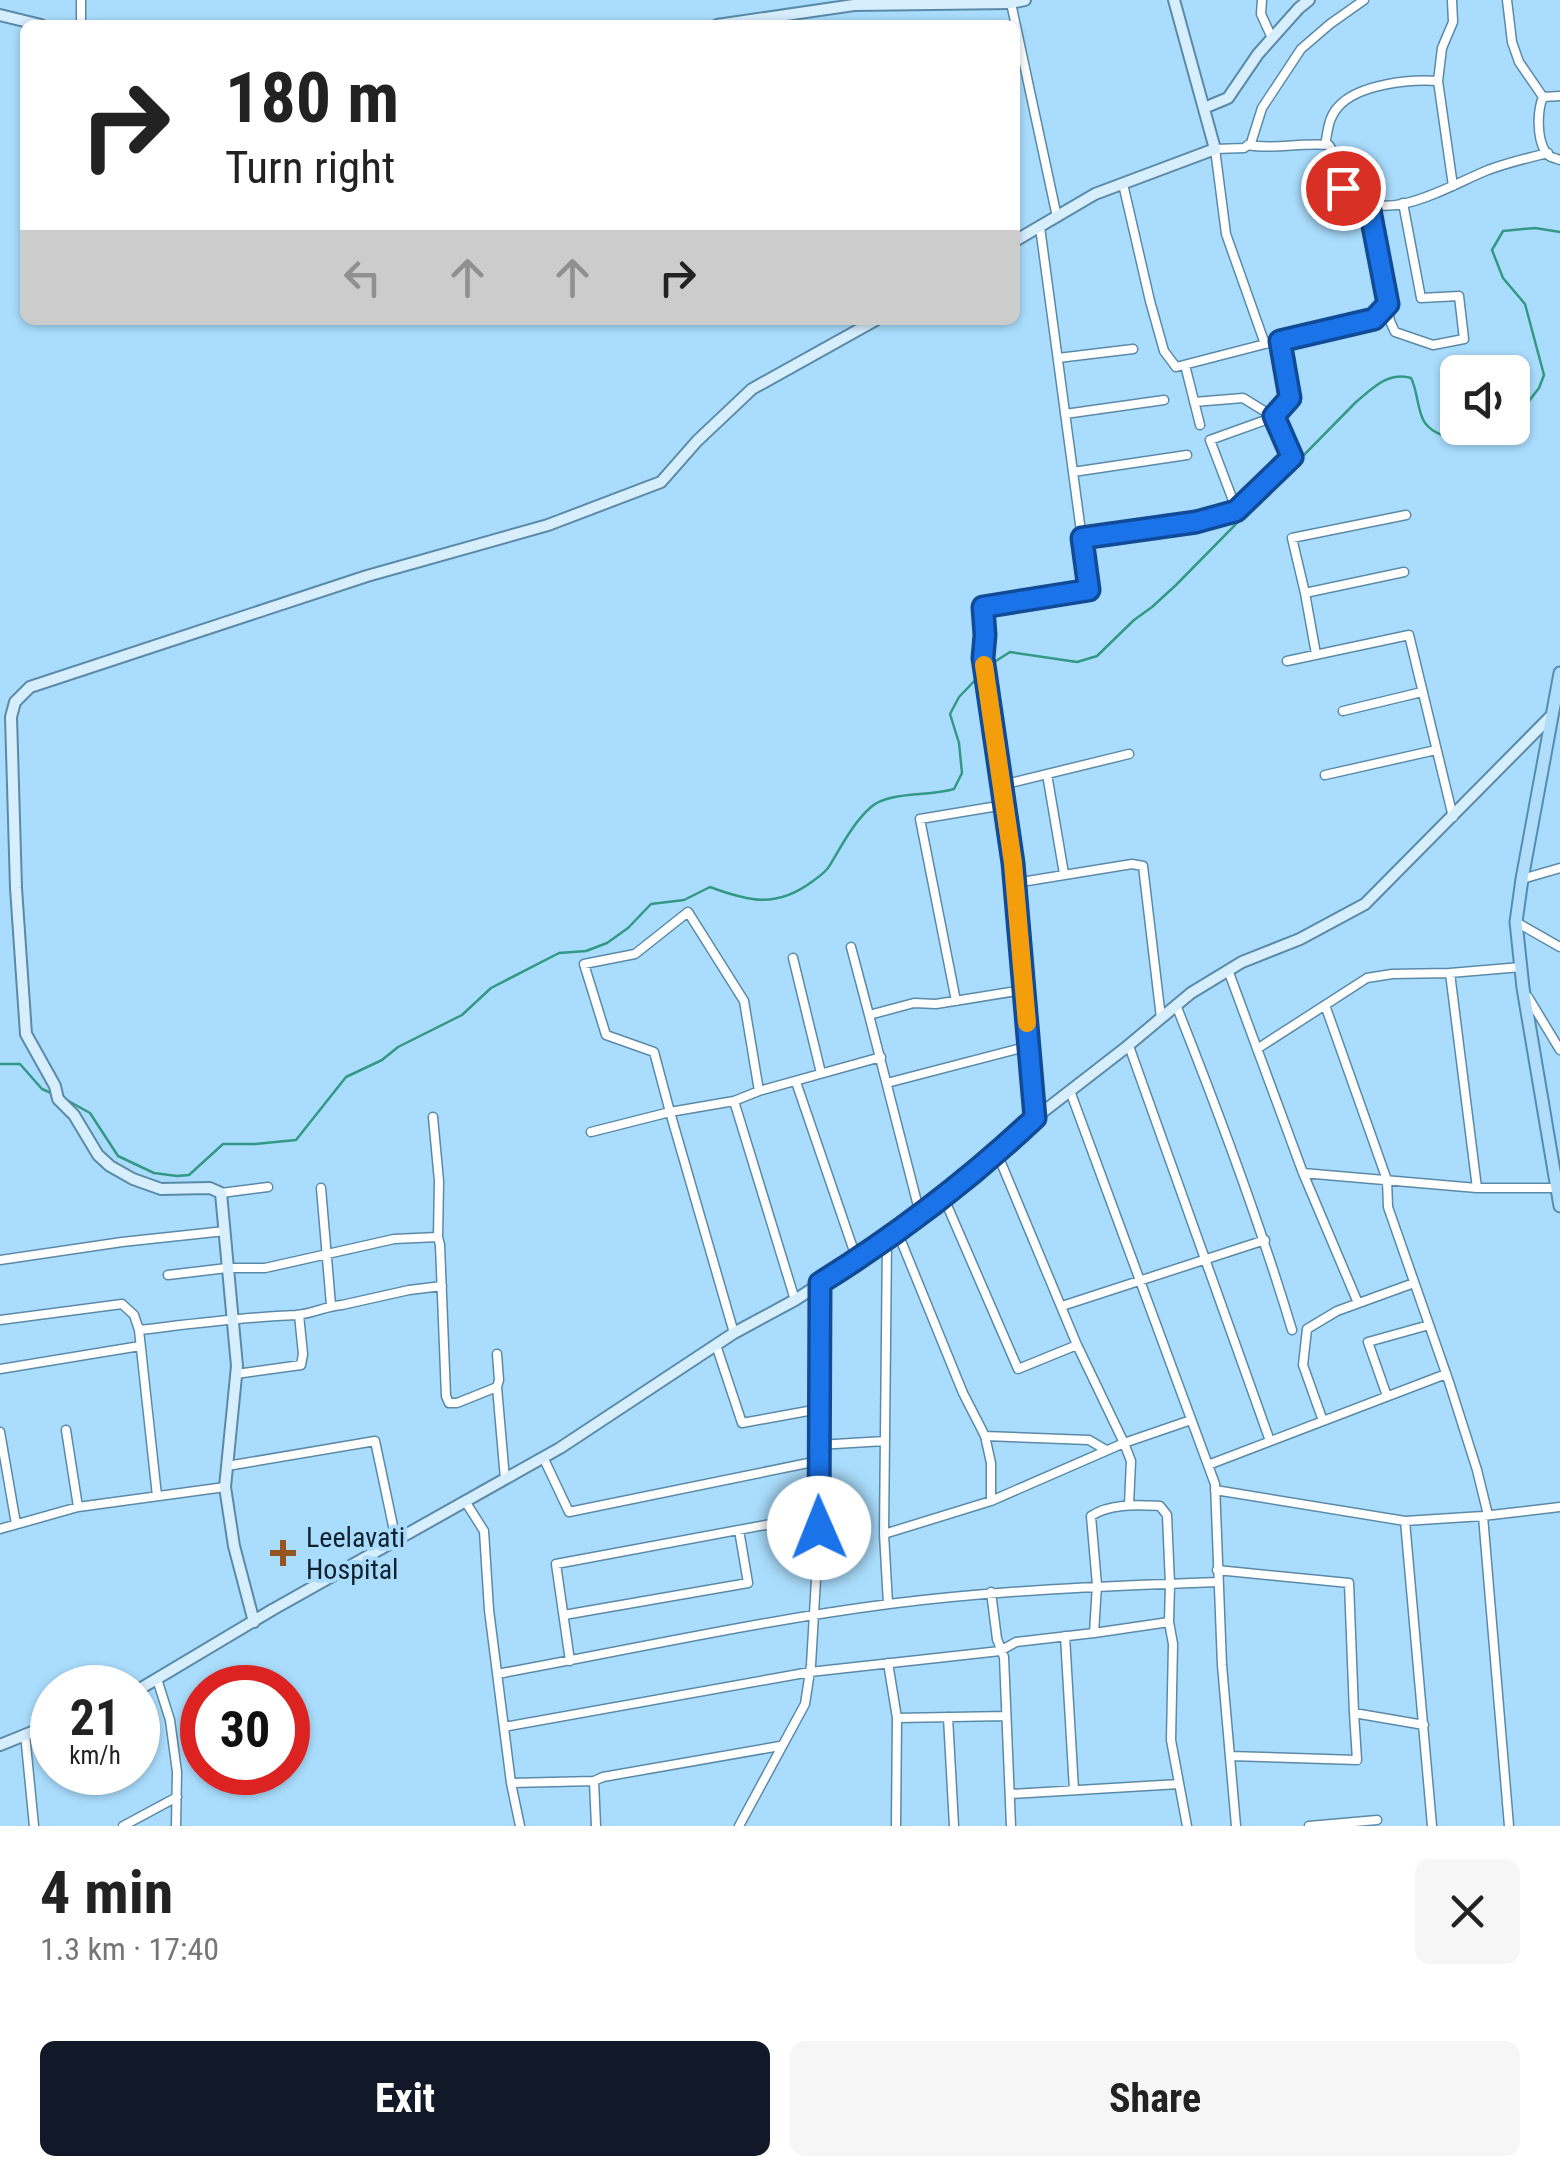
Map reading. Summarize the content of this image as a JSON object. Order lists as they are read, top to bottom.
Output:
{
  "places": {
    "health": ["Leelavati Hospital"]
  },
  "page": {
    "turn": ["180 m", "Turn right"],
    "speed": "21 km/h",
    "limit": "30",
    "heading": ["4 min", "1.3 km · 17:40"],
    "buttons": ["Exit", "Share"]
  }
}
